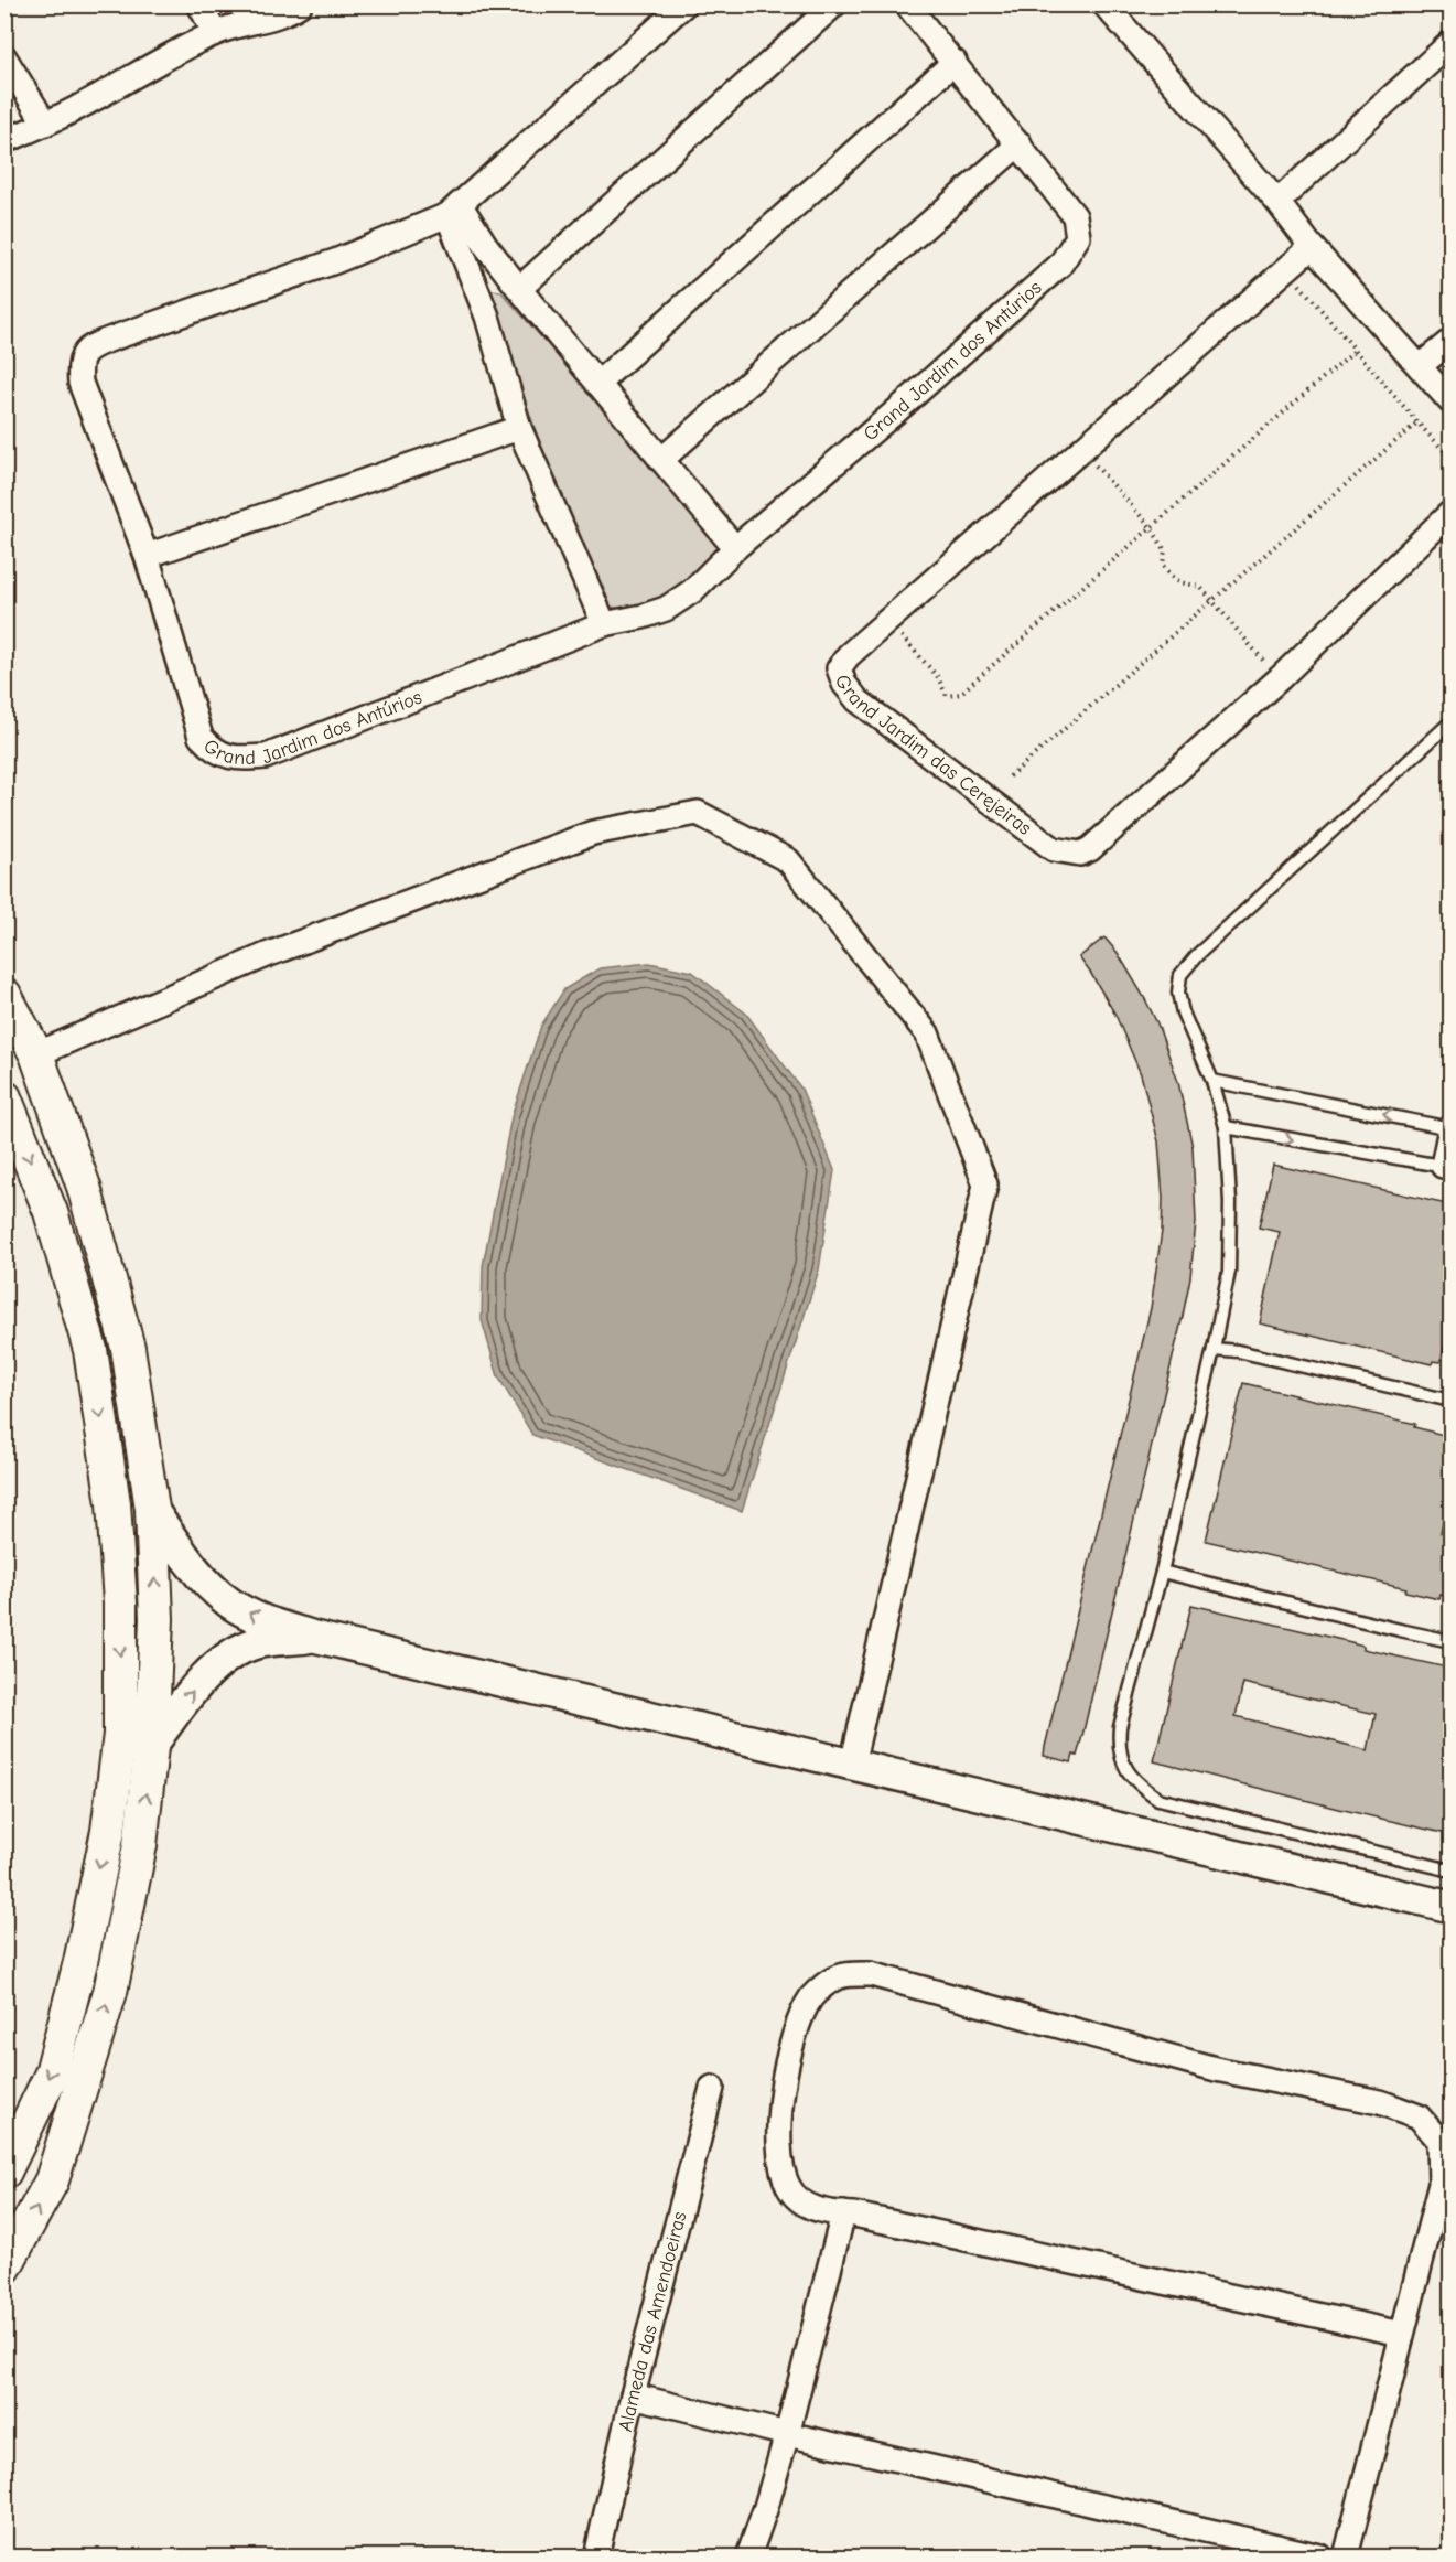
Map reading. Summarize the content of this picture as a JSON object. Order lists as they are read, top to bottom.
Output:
{
  "streets": {
    "street": ["Grand Jardim dos Antúrios", "Grand Jardim das Cerejeiras", "Alameda das Amendoeiras"]
  }
}
